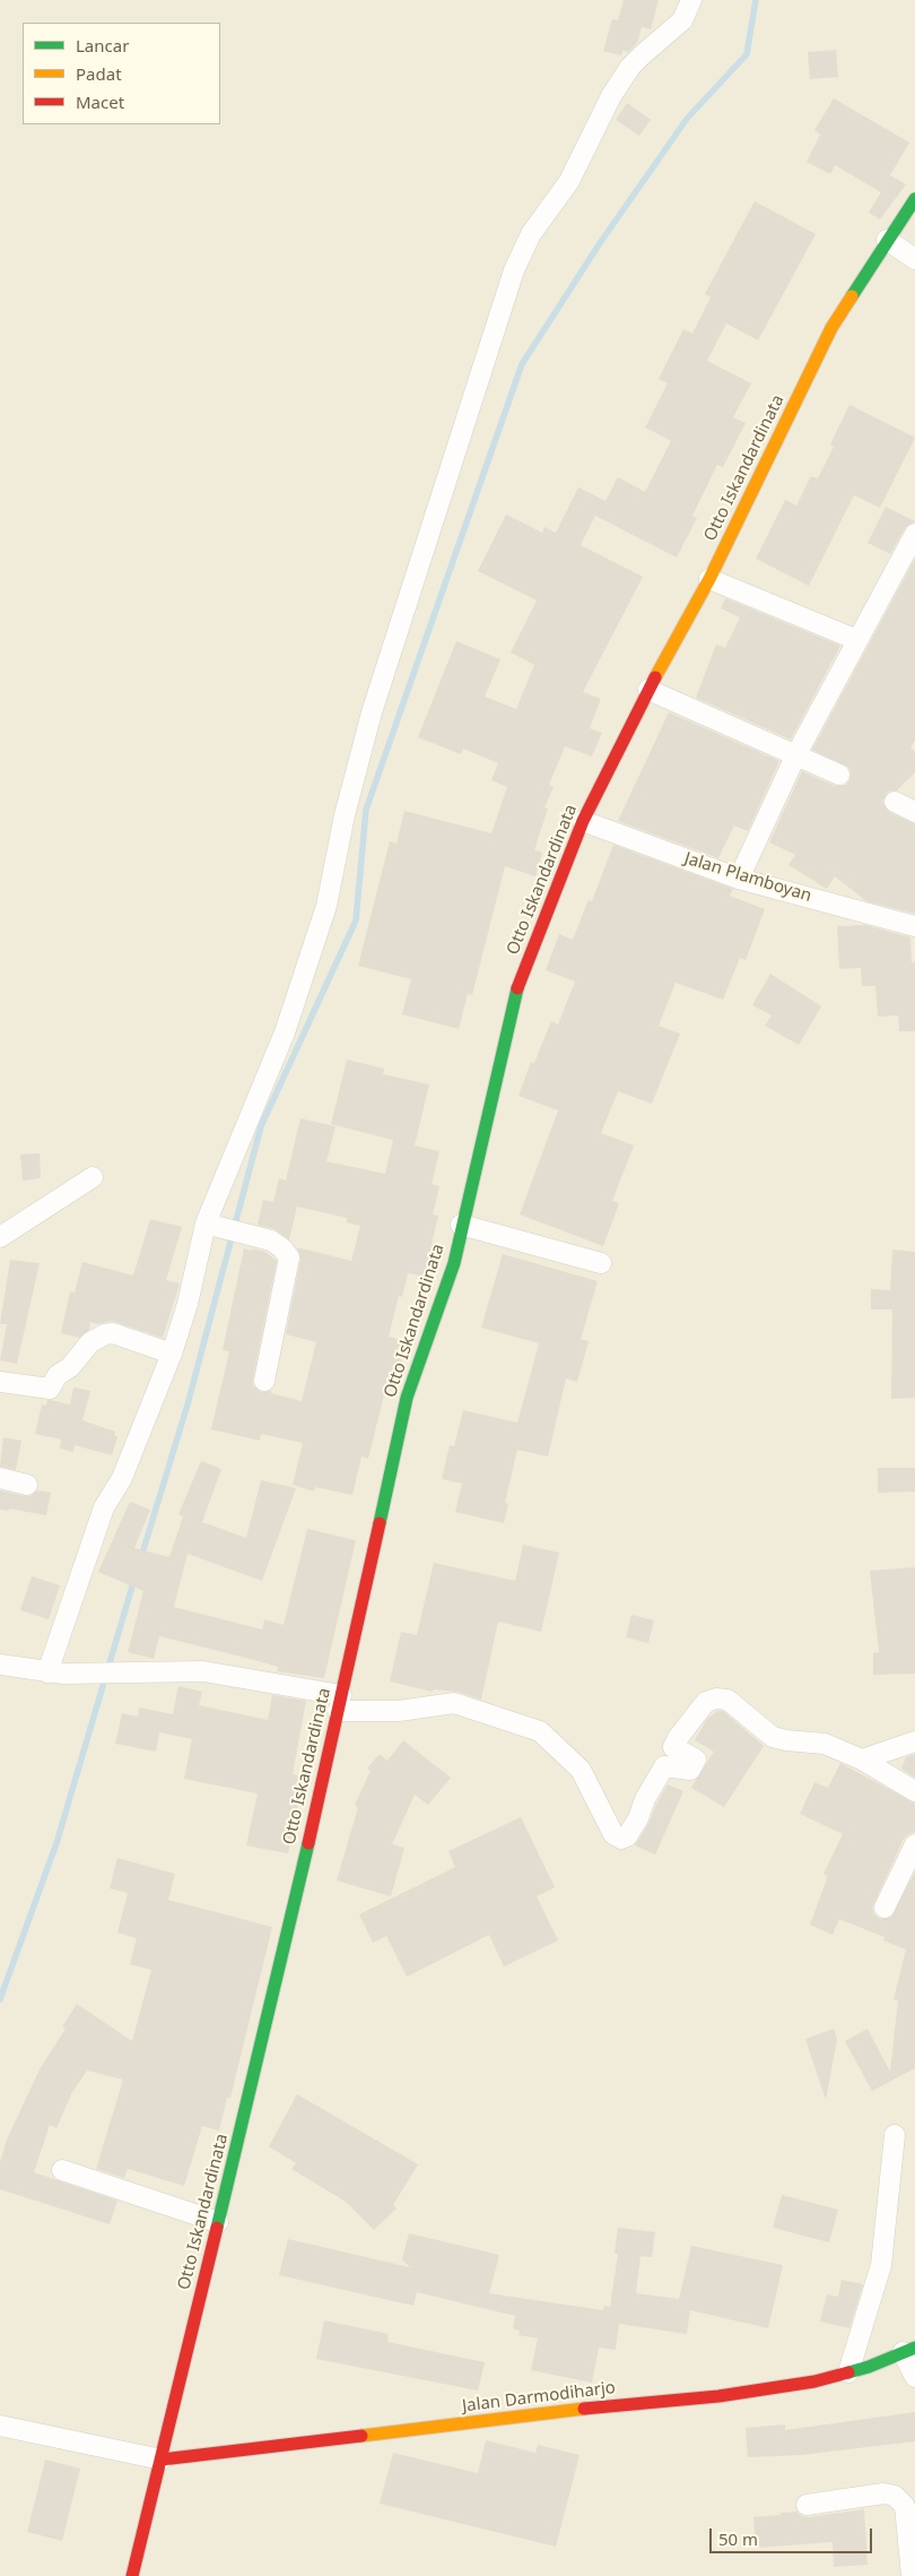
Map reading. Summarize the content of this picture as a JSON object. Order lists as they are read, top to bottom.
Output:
{
  "streets": {
    "main road": ["Otto Iskandardinata", "Jalan Darmodiharjo"],
    "street": ["Jalan Plamboyan"]
  },
  "crossings": [
    ["Otto Iskandardinata", "Jalan Plamboyan"],
    ["Otto Iskandardinata", "Jalan Darmodiharjo"]
  ],
  "legend": ["Lancar", "Padat", "Macet"],
  "scale_bar": "50 m"
}
